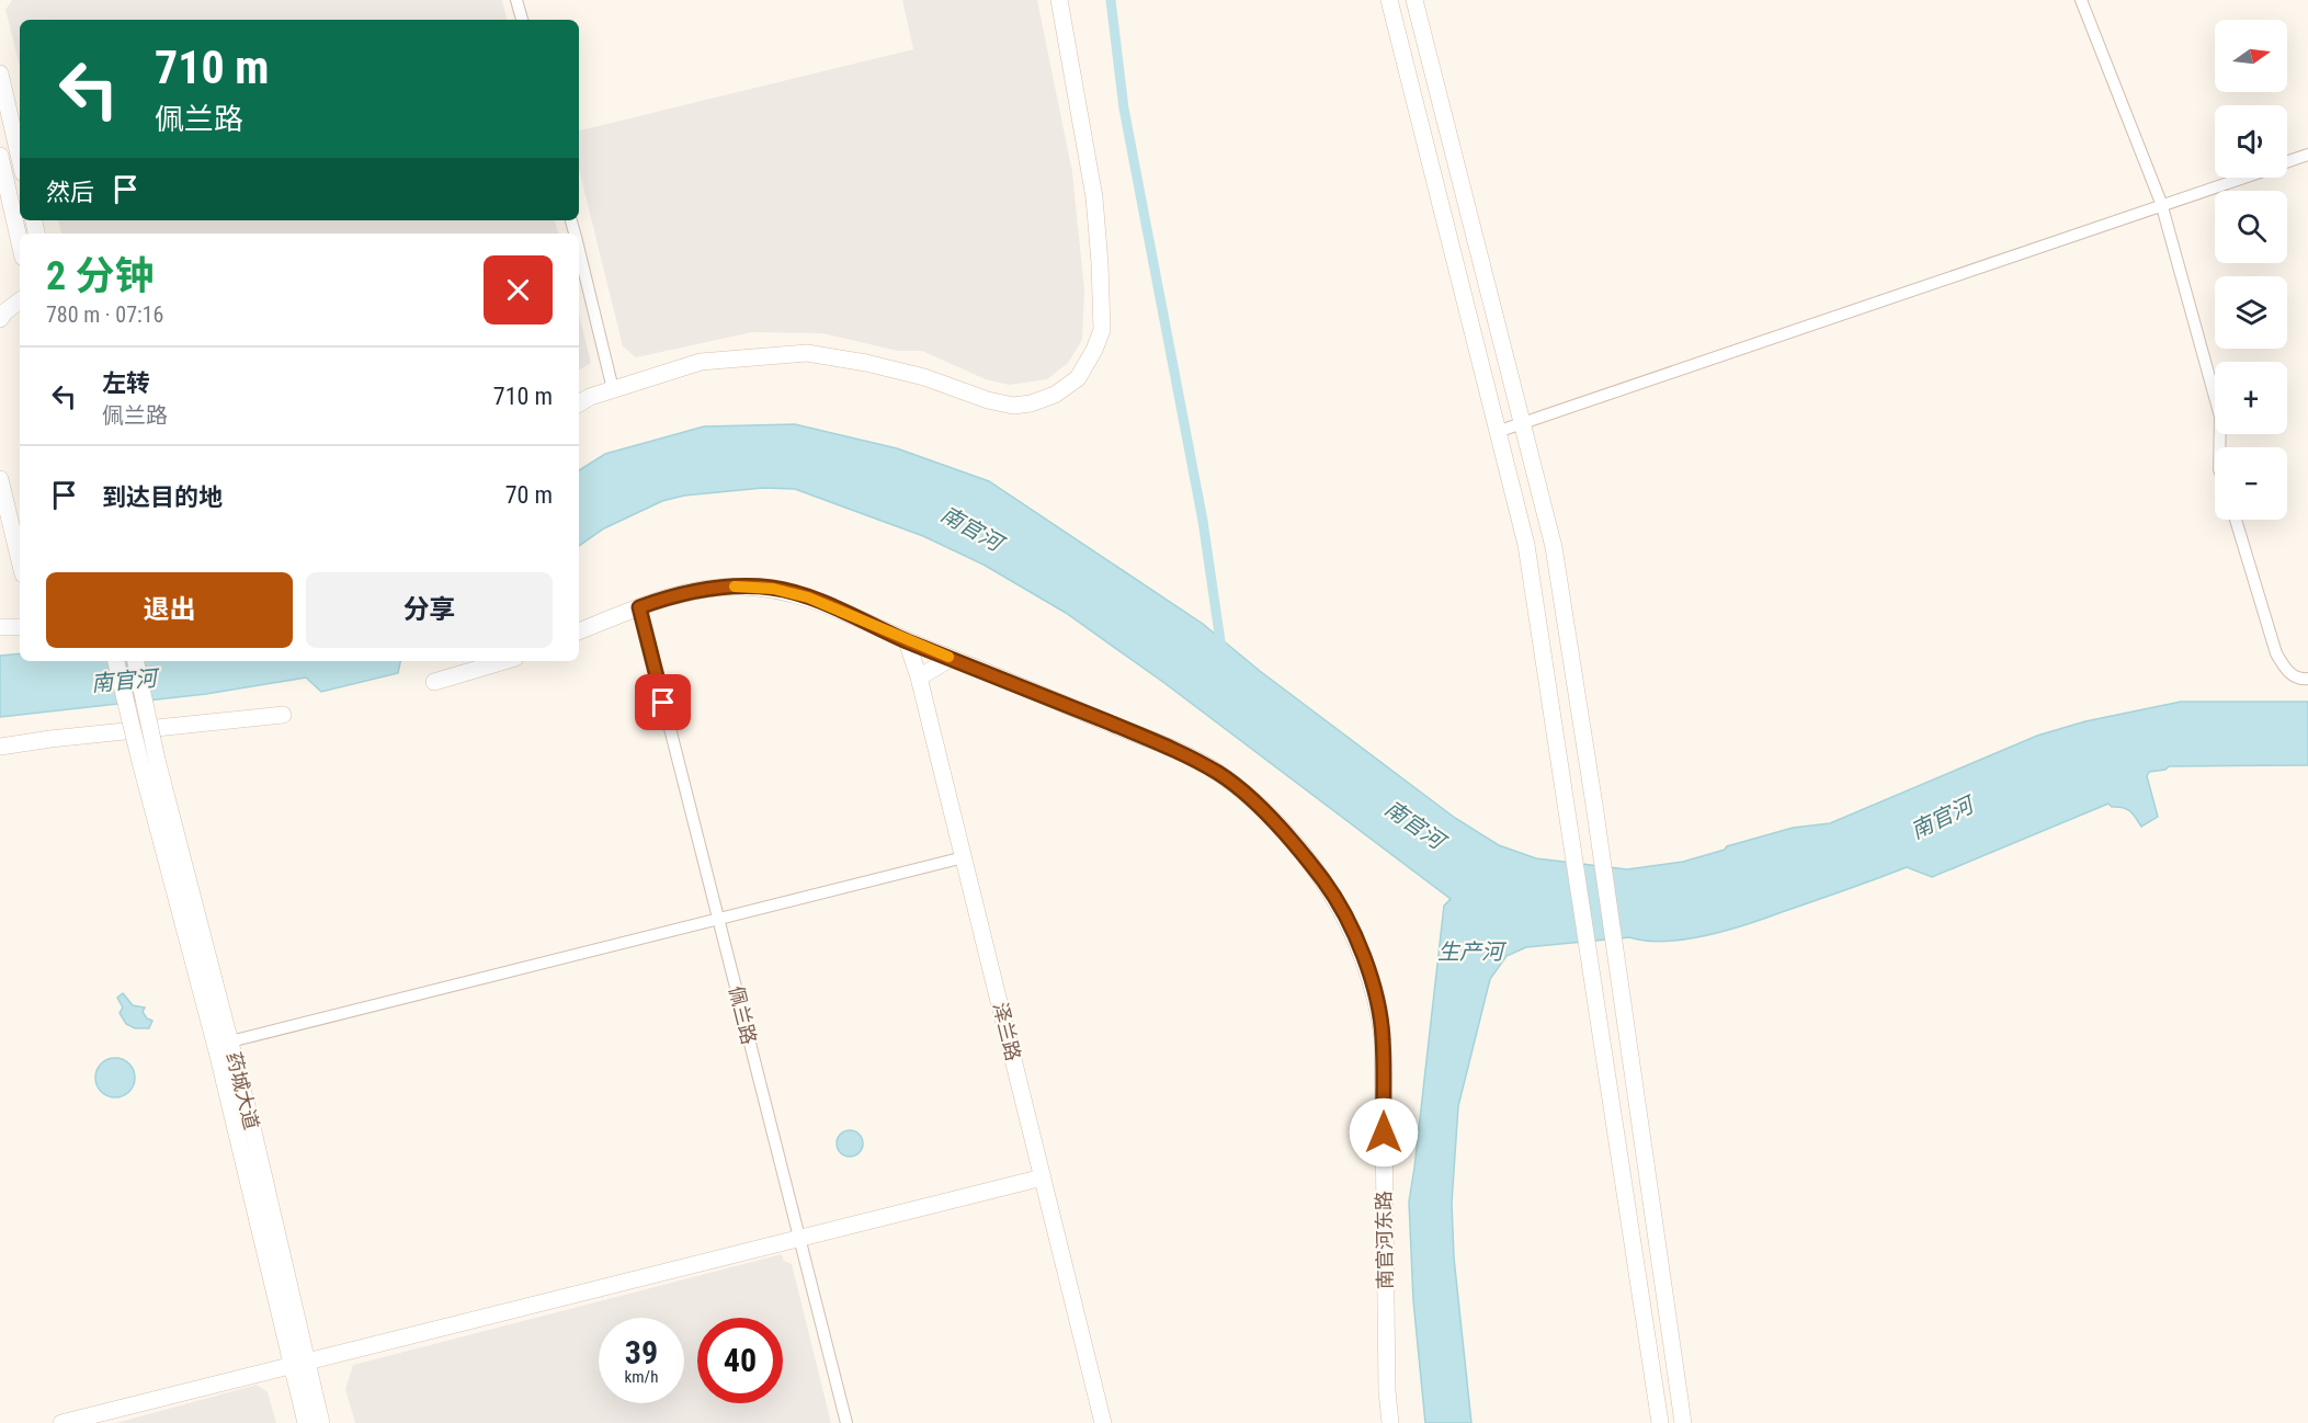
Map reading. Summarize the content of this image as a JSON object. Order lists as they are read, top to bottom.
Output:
{
  "streets": {
    "street": [
      "佩兰路",
      "泽兰路",
      "药城大道",
      "南官河东路"
    ]
  },
  "crossings": [
    ["佩兰路", "南官河东路"],
    ["泽兰路", "南官河东路"]
  ],
  "water": ["南官河", "生产河"],
  "north": "right",
  "page": {
    "map_buttons": ["+", "−"],
    "turn": ["710 m", "佩兰路"],
    "then": "然后",
    "heading": ["2 分钟", "780 m · 07:16"],
    "list": [
      {
        "name": "左转",
        "note": "佩兰路",
        "value": "710 m"
      },
      {
        "name": "到达目的地",
        "value": "70 m"
      }
    ],
    "buttons": ["退出", "分享"],
    "speed": "39 km/h",
    "limit": "40"
  }
}
